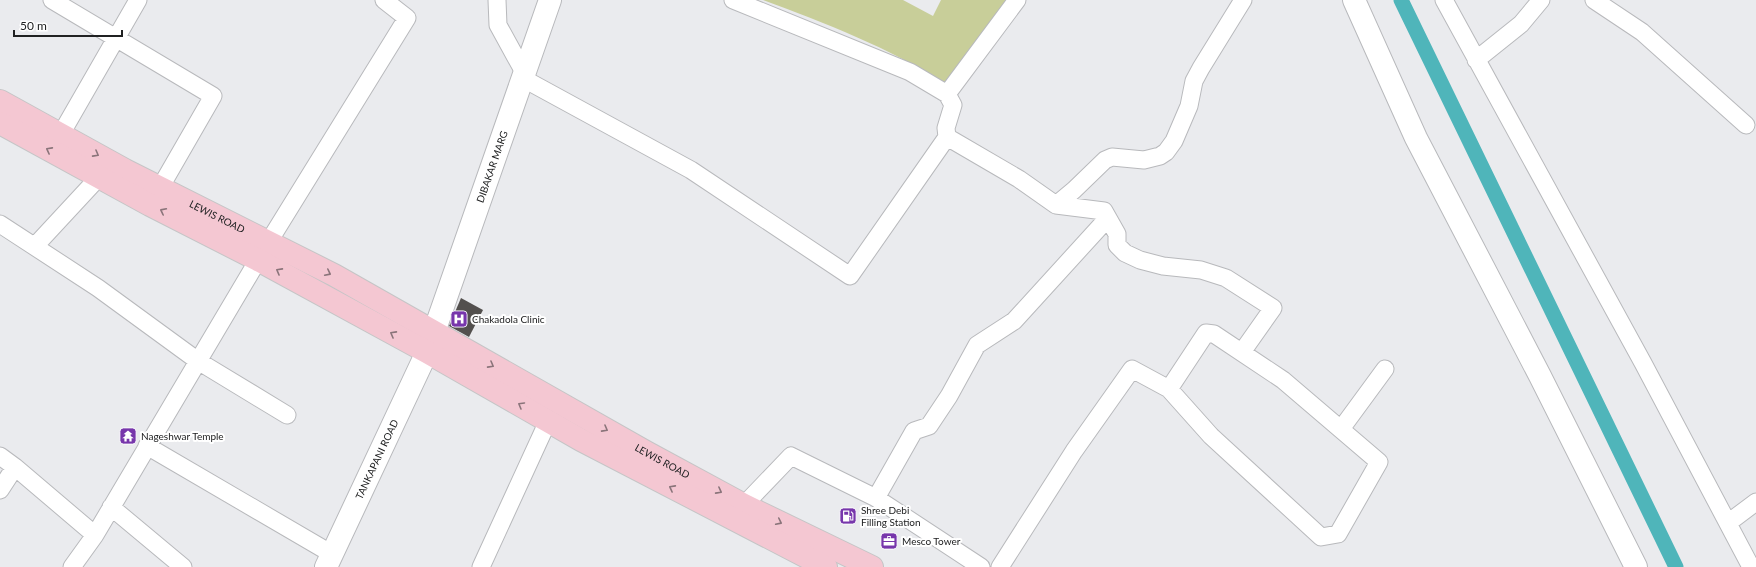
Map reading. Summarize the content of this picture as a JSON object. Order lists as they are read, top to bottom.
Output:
{
  "streets": {
    "main road": ["LEWIS ROAD"],
    "street": ["DIBAKAR MARG", "TANKAPANI ROAD"]
  },
  "crossings": [
    ["DIBAKAR MARG", "LEWIS ROAD"],
    ["DIBAKAR MARG", "TANKAPANI ROAD"],
    ["LEWIS ROAD", "TANKAPANI ROAD"]
  ],
  "places": {
    "hospital": ["Chakadola Clinic"],
    "temple": ["Nageshwar Temple"],
    "fuel station": ["Shree Debi Filling Station"],
    "office": ["Mesco Tower"]
  },
  "scale_bar": "50 m"
}
